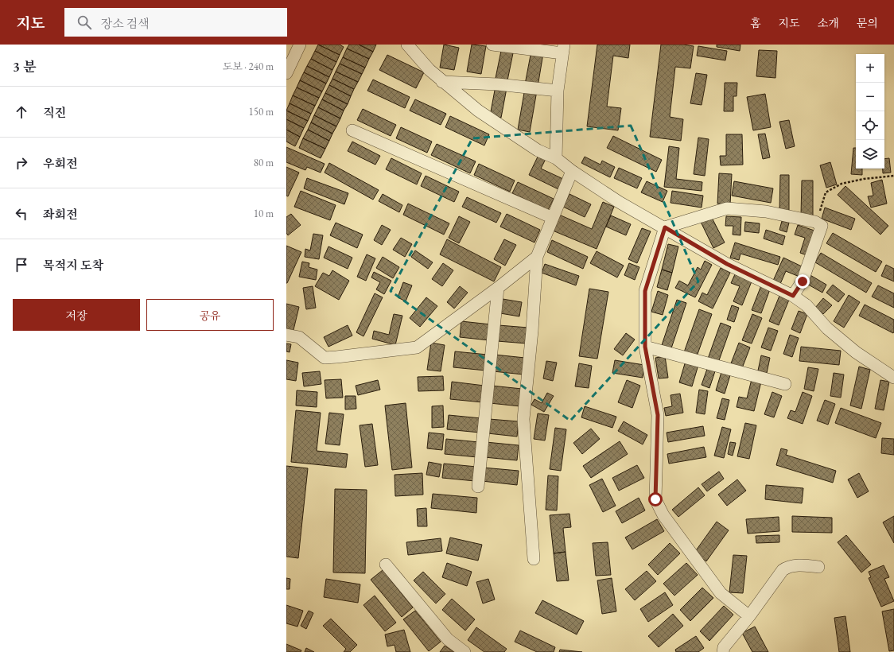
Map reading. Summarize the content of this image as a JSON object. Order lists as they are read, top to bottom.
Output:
{
  "page": {
    "header": "지도",
    "search": "장소 검색",
    "nav": [
      "홈",
      "지도",
      "소개",
      "문의"
    ],
    "heading": ["3 분", "도보 · 240 m"],
    "map_buttons": ["+", "−"],
    "list": [
      ["직진", "150 m"],
      ["우회전", "80 m"],
      ["좌회전", "10 m"],
      "목적지 도착"
    ],
    "buttons": ["저장", "공유"]
  }
}
